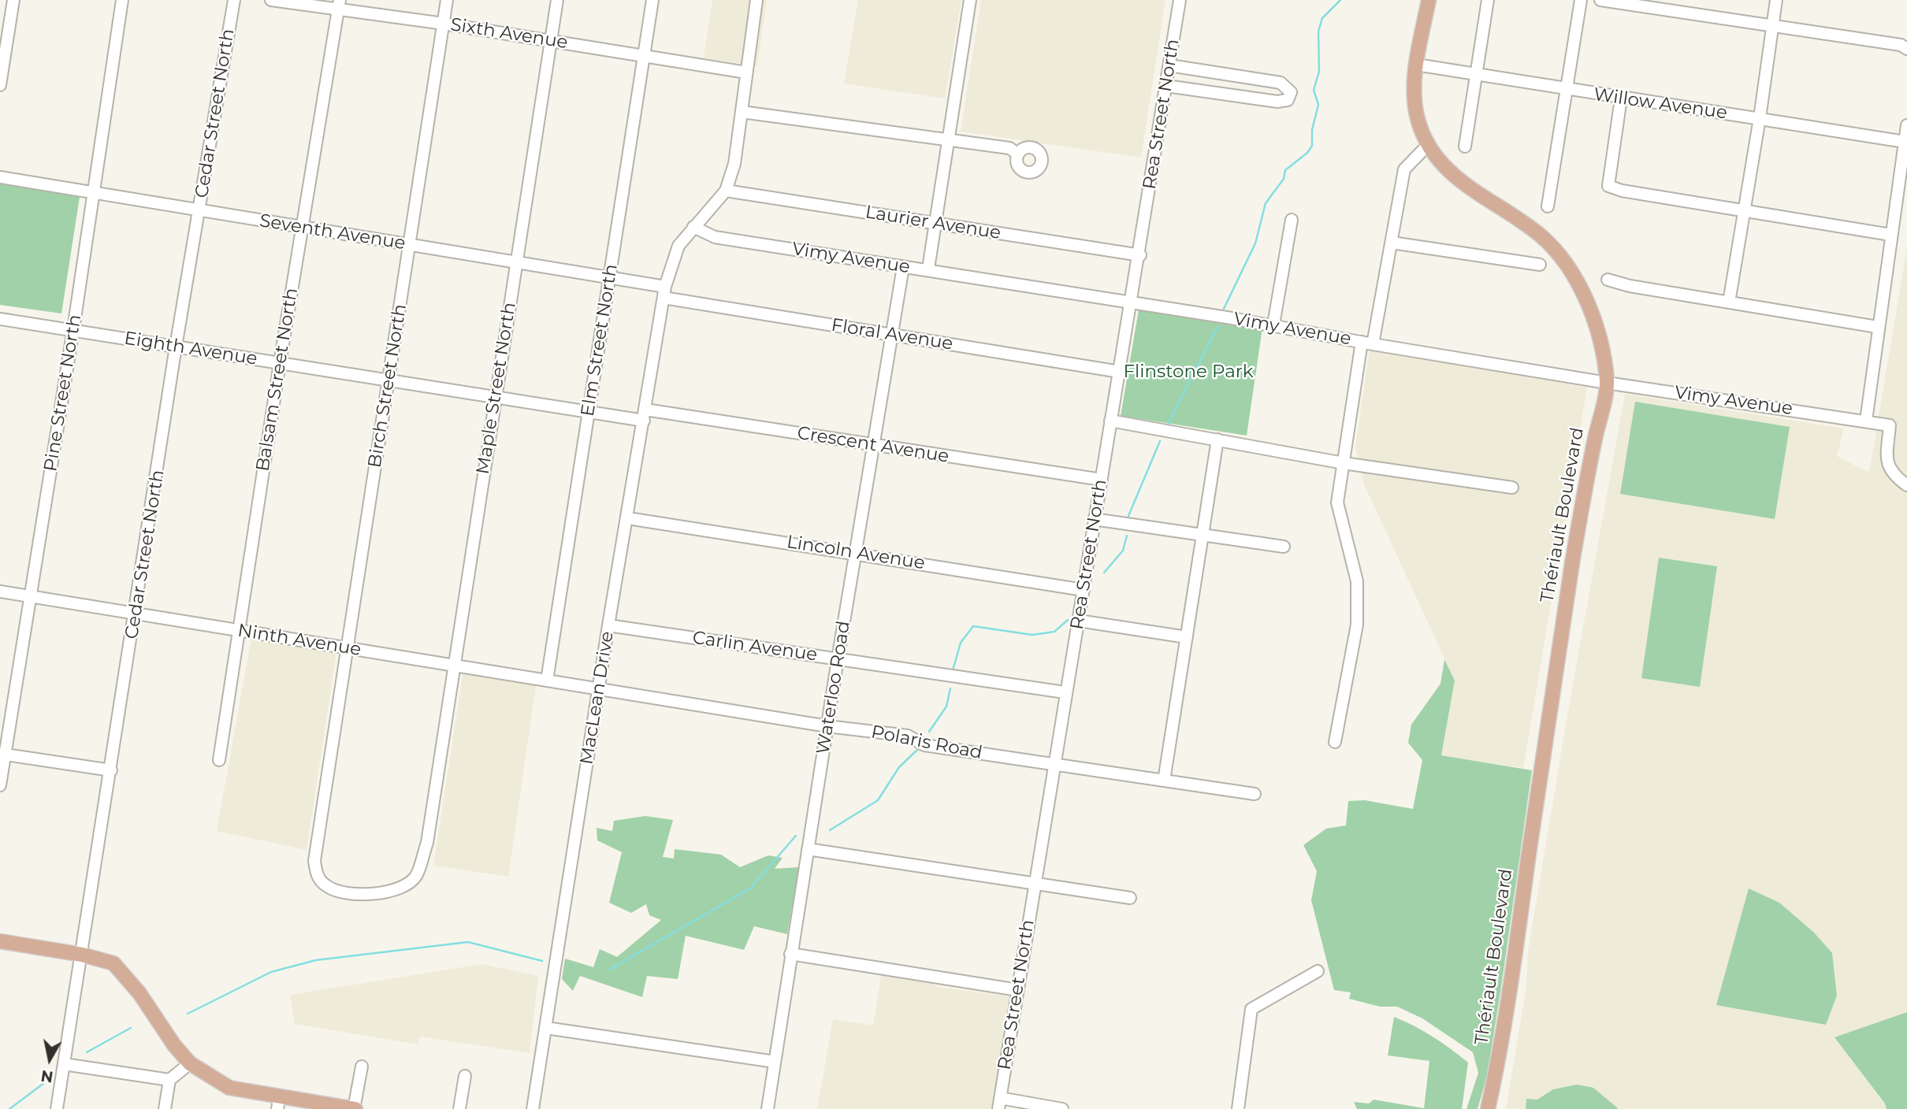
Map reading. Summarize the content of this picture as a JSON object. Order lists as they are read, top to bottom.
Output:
{
  "streets": {
    "main road": ["Thériault Boulevard"],
    "street": [
      "Sixth Avenue",
      "Willow Avenue",
      "Cedar Street North",
      "Rea Street North",
      "Laurier Avenue",
      "Seventh Avenue",
      "Vimy Avenue",
      "Floral Avenue",
      "Elm Street North",
      "Eighth Avenue",
      "Balsam Street North",
      "Birch Street North",
      "Maple Street North",
      "Pine Street North",
      "Crescent Avenue",
      "Lincoln Avenue",
      "Ninth Avenue",
      "Carlin Avenue",
      "Waterloo Road",
      "MacLean Drive",
      "Polaris Road"
    ]
  },
  "crossings": [
    ["Sixth Avenue", "Elm Street North"],
    ["Sixth Avenue", "Balsam Street North"],
    ["Sixth Avenue", "Birch Street North"],
    ["Sixth Avenue", "Maple Street North"],
    ["Willow Avenue", "Thériault Boulevard"],
    ["Cedar Street North", "Seventh Avenue"],
    ["Cedar Street North", "Eighth Avenue"],
    ["Cedar Street North", "Ninth Avenue"],
    ["Rea Street North", "Laurier Avenue"],
    ["Rea Street North", "Vimy Avenue"],
    ["Rea Street North", "Floral Avenue"],
    ["Rea Street North", "Crescent Avenue"],
    ["Rea Street North", "Lincoln Avenue"],
    ["Rea Street North", "Carlin Avenue"],
    ["Rea Street North", "Polaris Road"],
    ["Seventh Avenue", "Floral Avenue"],
    ["Seventh Avenue", "Elm Street North"],
    ["Seventh Avenue", "Balsam Street North"],
    ["Seventh Avenue", "Birch Street North"],
    ["Seventh Avenue", "Maple Street North"],
    ["Seventh Avenue", "Pine Street North"],
    ["Seventh Avenue", "MacLean Drive"],
    ["Vimy Avenue", "Thériault Boulevard"],
    ["Vimy Avenue", "Waterloo Road"],
    ["Floral Avenue", "Waterloo Road"],
    ["Floral Avenue", "MacLean Drive"],
    ["Elm Street North", "Eighth Avenue"],
    ["Elm Street North", "Ninth Avenue"],
    ["Eighth Avenue", "Balsam Street North"],
    ["Eighth Avenue", "Birch Street North"],
    ["Eighth Avenue", "Maple Street North"],
    ["Eighth Avenue", "Pine Street North"],
    ["Eighth Avenue", "Crescent Avenue"],
    ["Eighth Avenue", "MacLean Drive"],
    ["Balsam Street North", "Ninth Avenue"],
    ["Birch Street North", "Maple Street North"],
    ["Birch Street North", "Ninth Avenue"],
    ["Maple Street North", "Ninth Avenue"],
    ["Pine Street North", "Ninth Avenue"],
    ["Crescent Avenue", "Waterloo Road"],
    ["Crescent Avenue", "MacLean Drive"],
    ["Lincoln Avenue", "Waterloo Road"],
    ["Lincoln Avenue", "MacLean Drive"],
    ["Ninth Avenue", "MacLean Drive"],
    ["Ninth Avenue", "Polaris Road"],
    ["Carlin Avenue", "Waterloo Road"],
    ["Carlin Avenue", "MacLean Drive"],
    ["Waterloo Road", "Polaris Road"],
    ["MacLean Drive", "Polaris Road"]
  ],
  "parks": ["Flinstone Park"],
  "north": "bottom"
}
